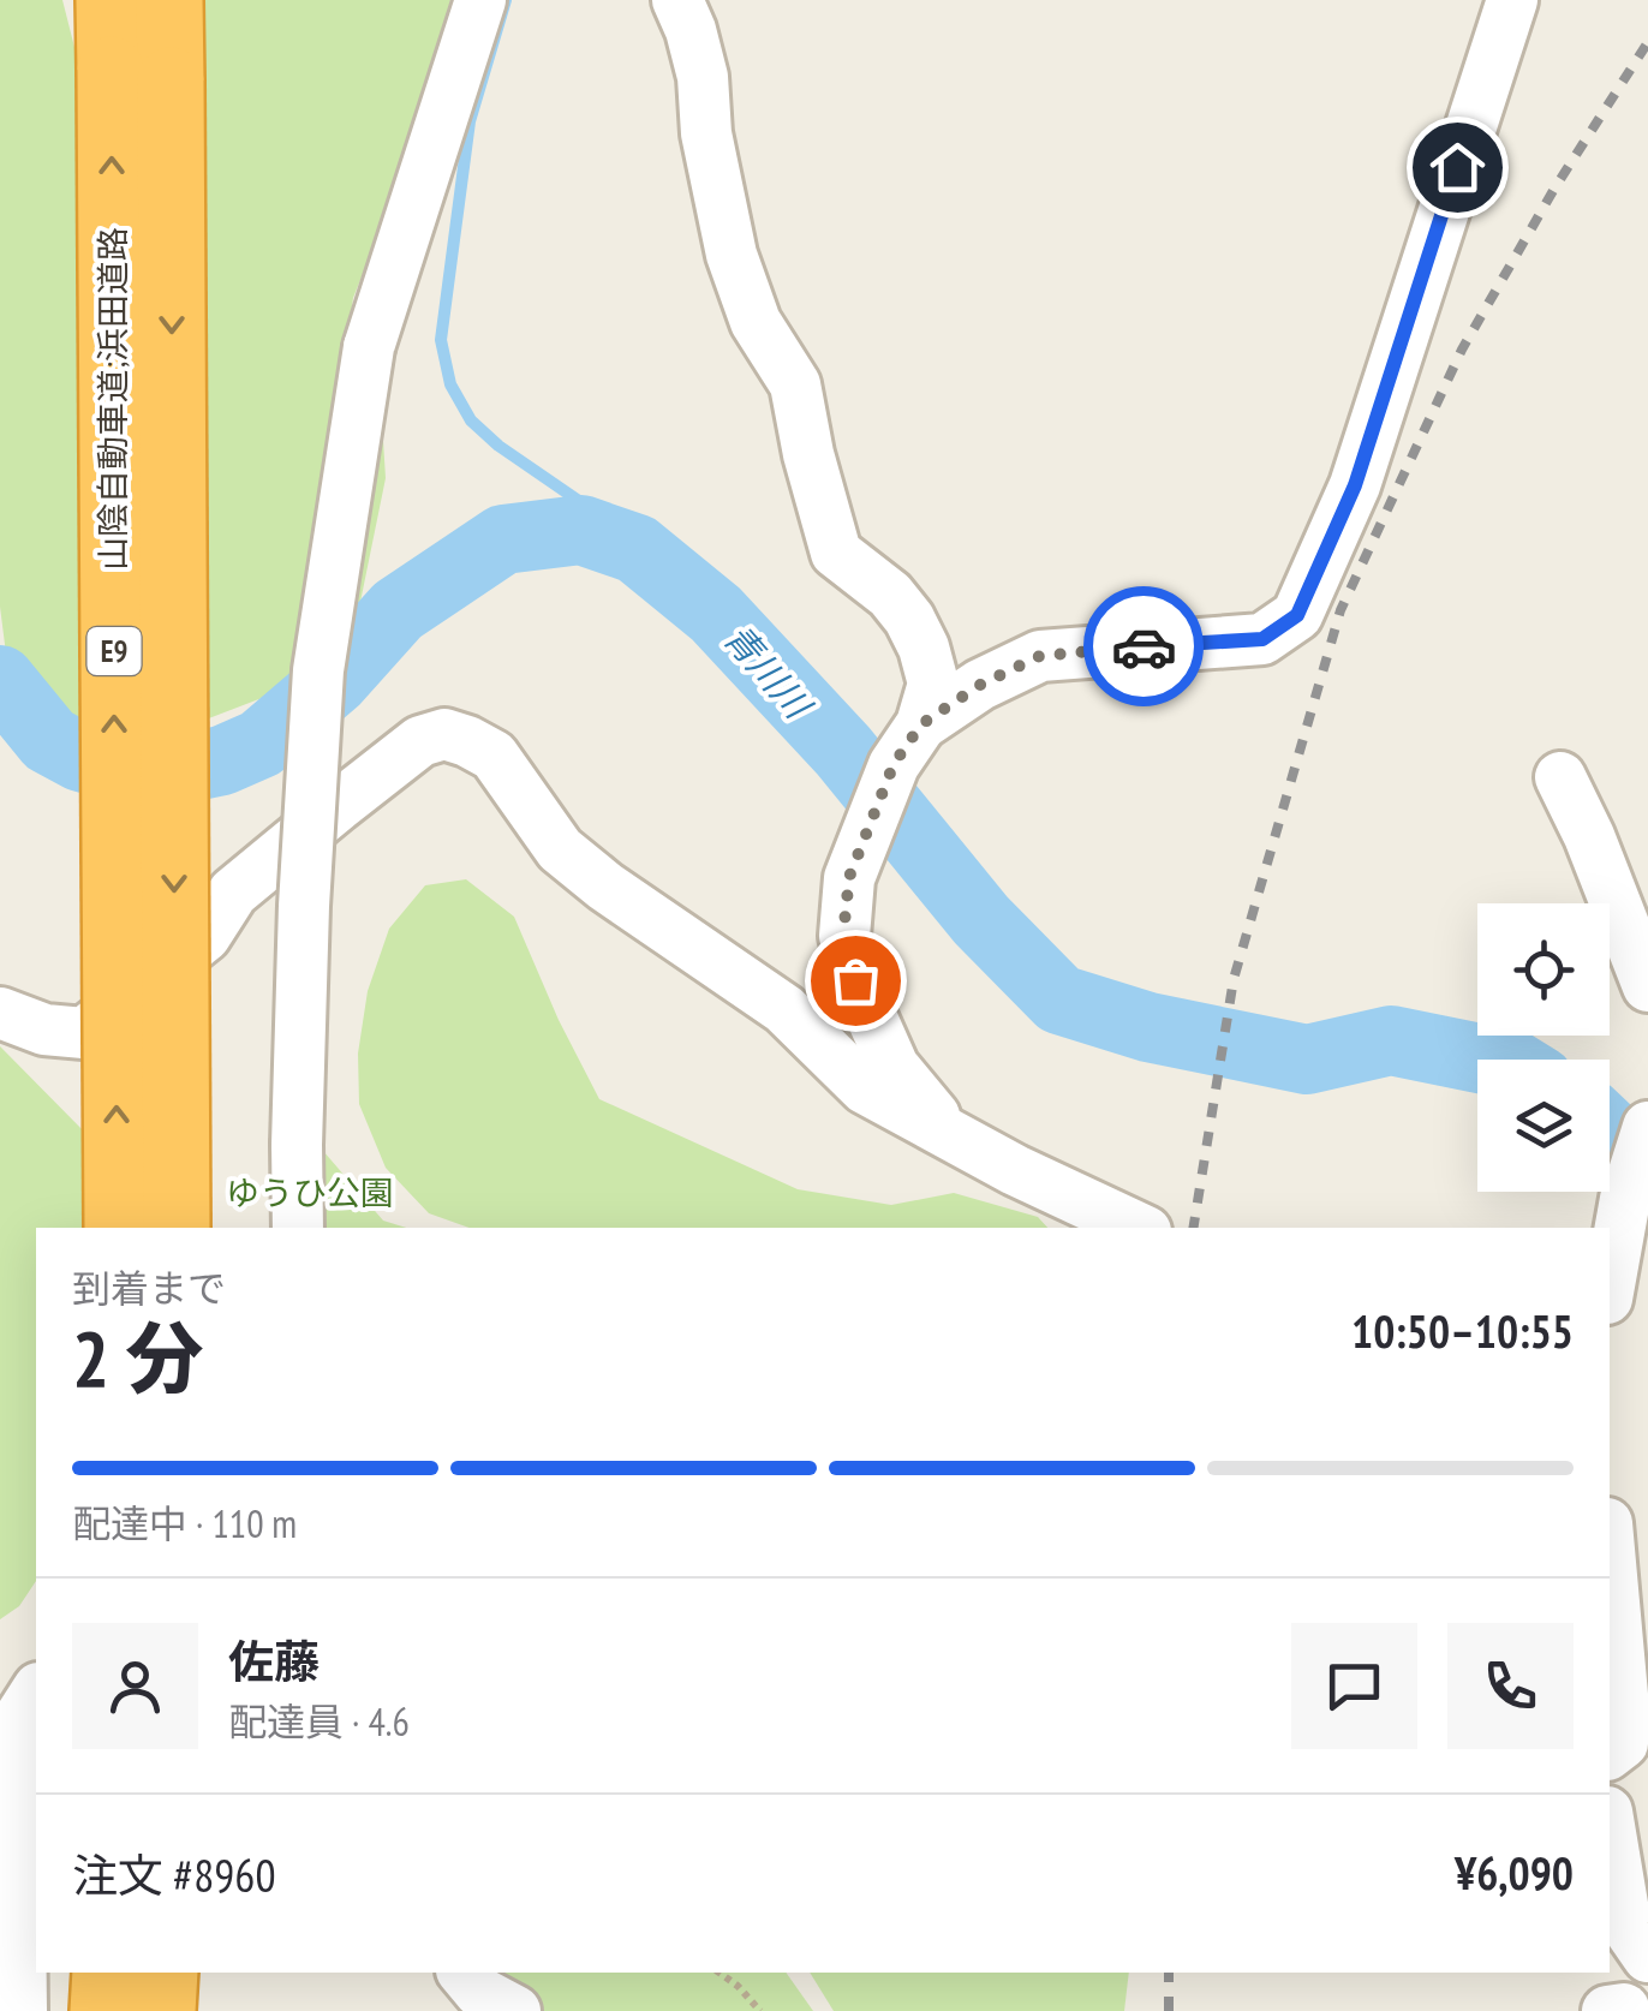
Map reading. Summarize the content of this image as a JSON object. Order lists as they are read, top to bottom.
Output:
{
  "streets": {
    "highway": ["山陰自動車道;浜田道路", "E9"]
  },
  "water": ["青川川"],
  "parks": ["ゆうひ公園"],
  "page": {
    "heading": ["2 分", "到着まで", "10:50–10:55"],
    "panel": [
      "佐藤",
      "配達員 · 4.6",
      "注文 #8960",
      "¥6,090"
    ],
    "bar": "配達中 · 110 m"
  }
}
